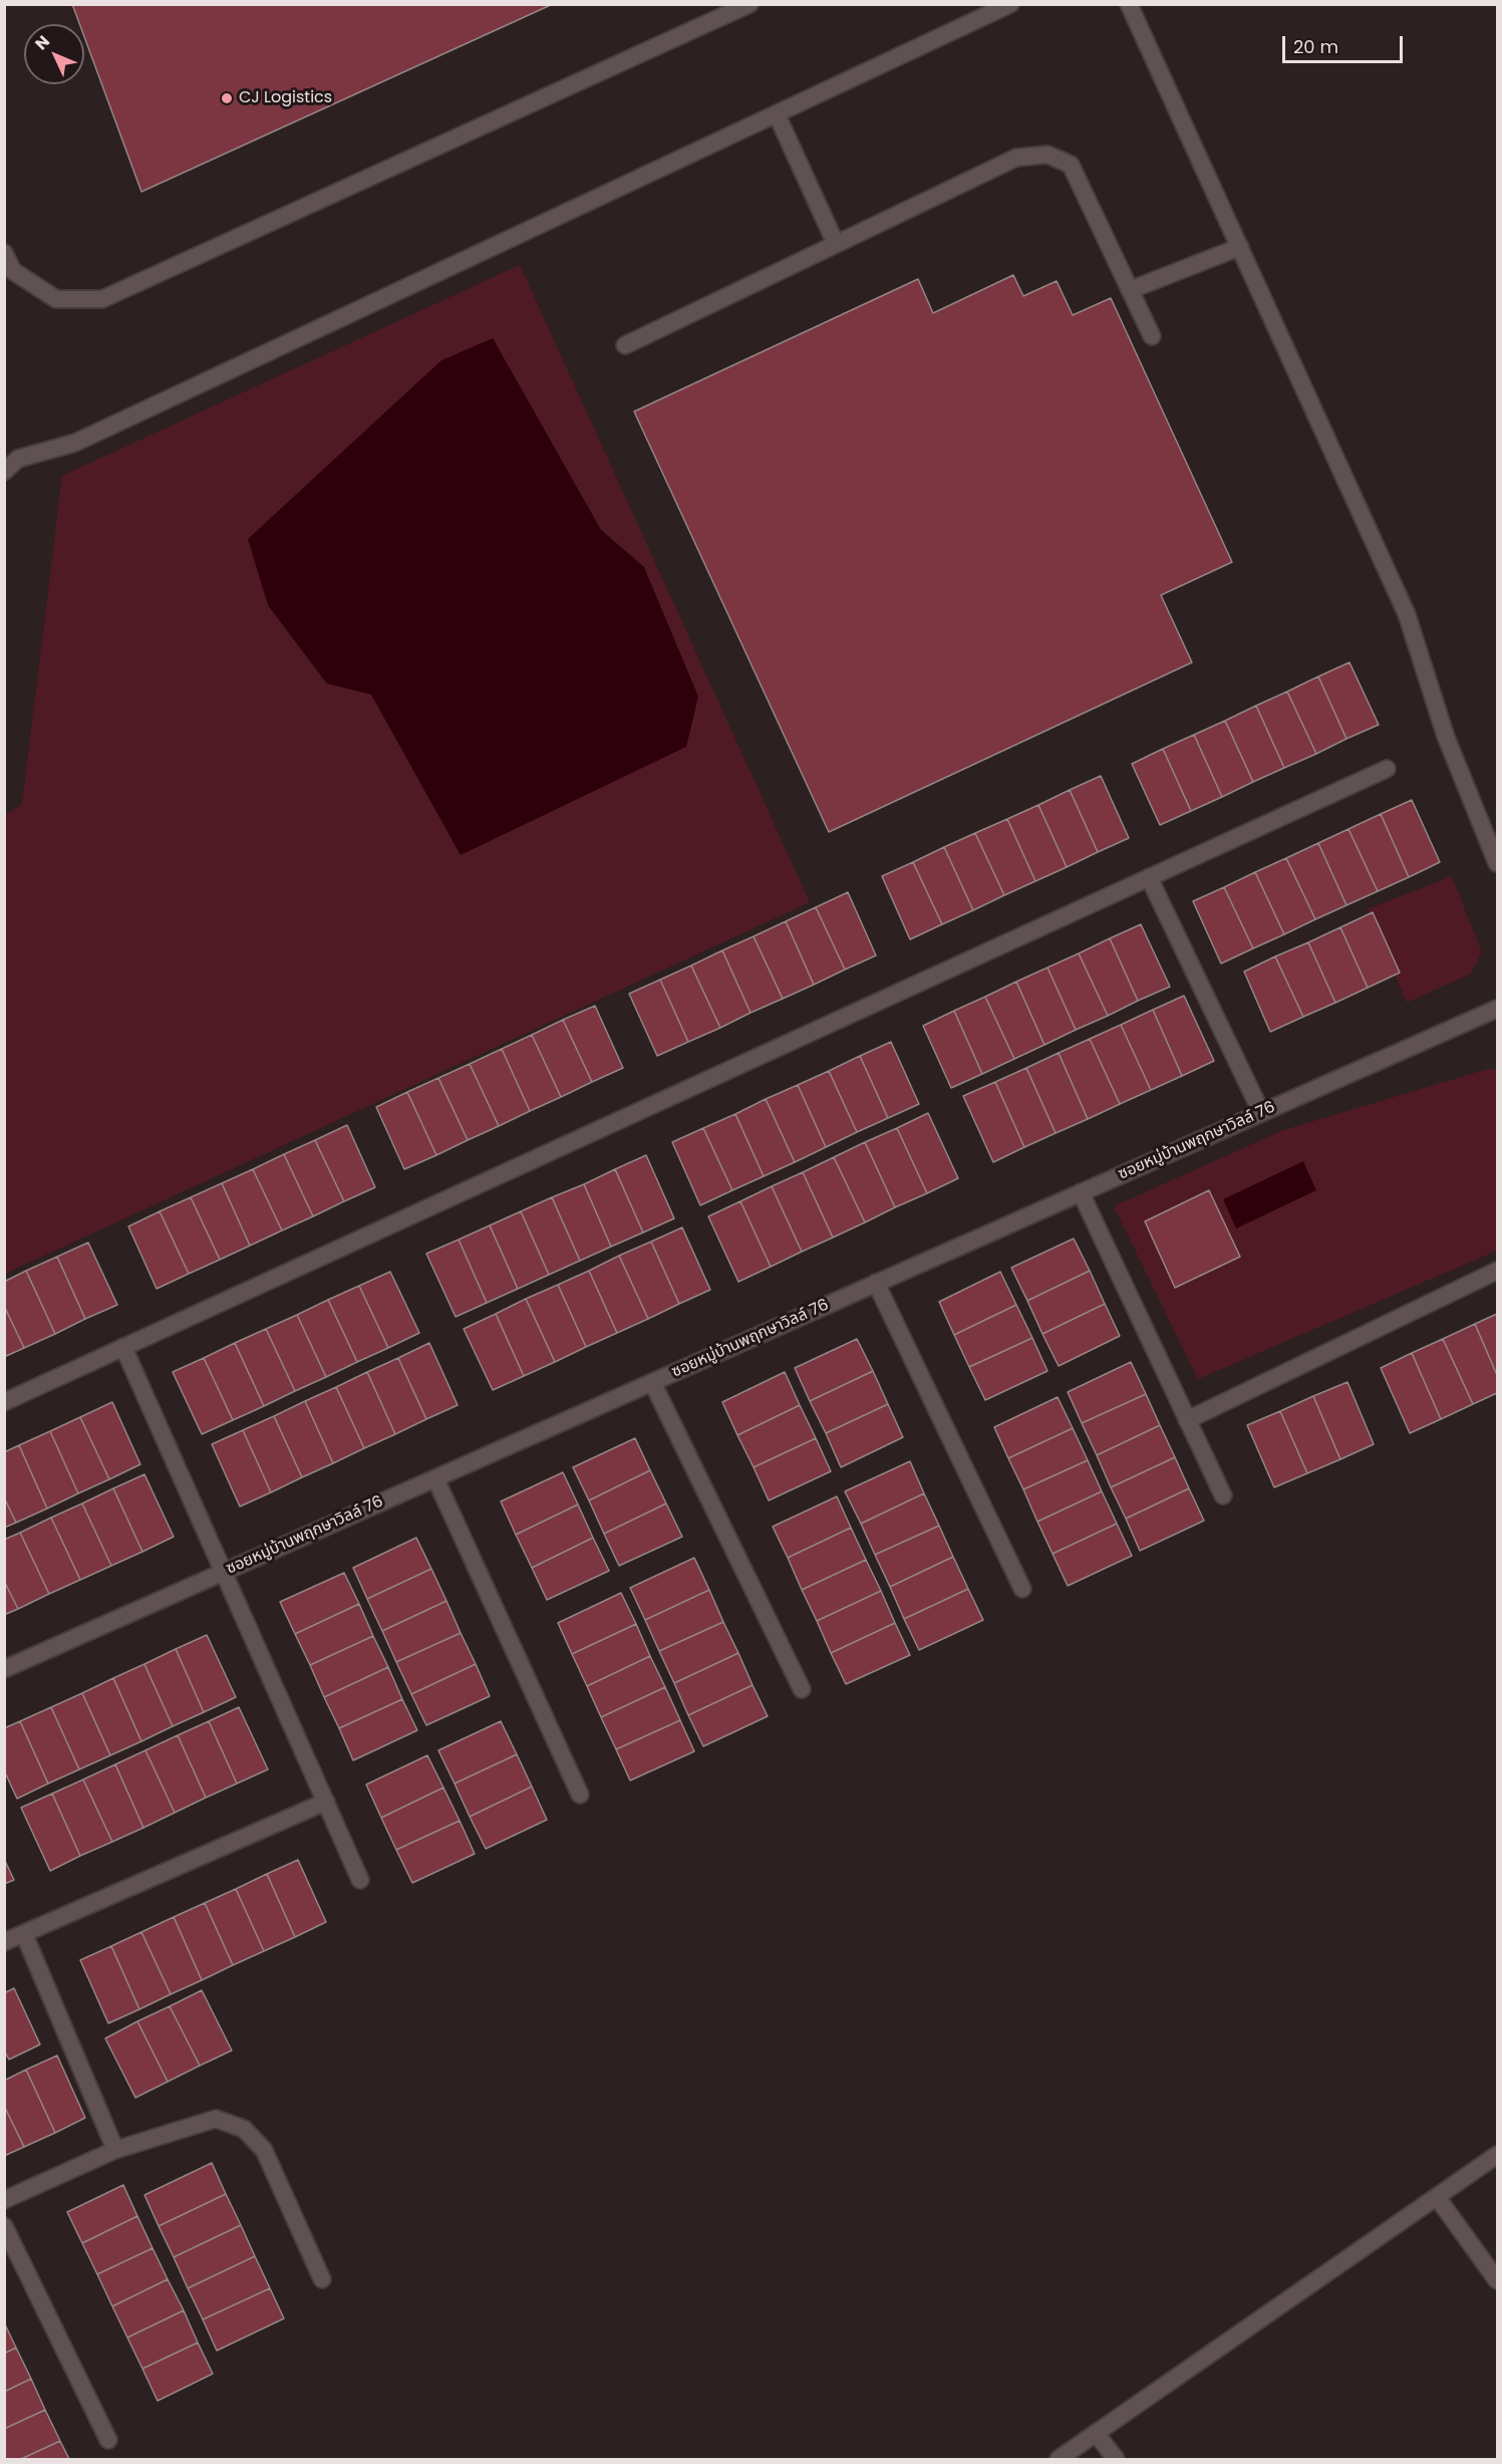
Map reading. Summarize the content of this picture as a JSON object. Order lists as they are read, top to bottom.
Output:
{
  "streets": {
    "street": ["ซอยหมู่บ้านพฤกษาวิลล์ 76"]
  },
  "places": ["CJ Logistics"],
  "scale_bar": "20 m",
  "north": "top left"
}
